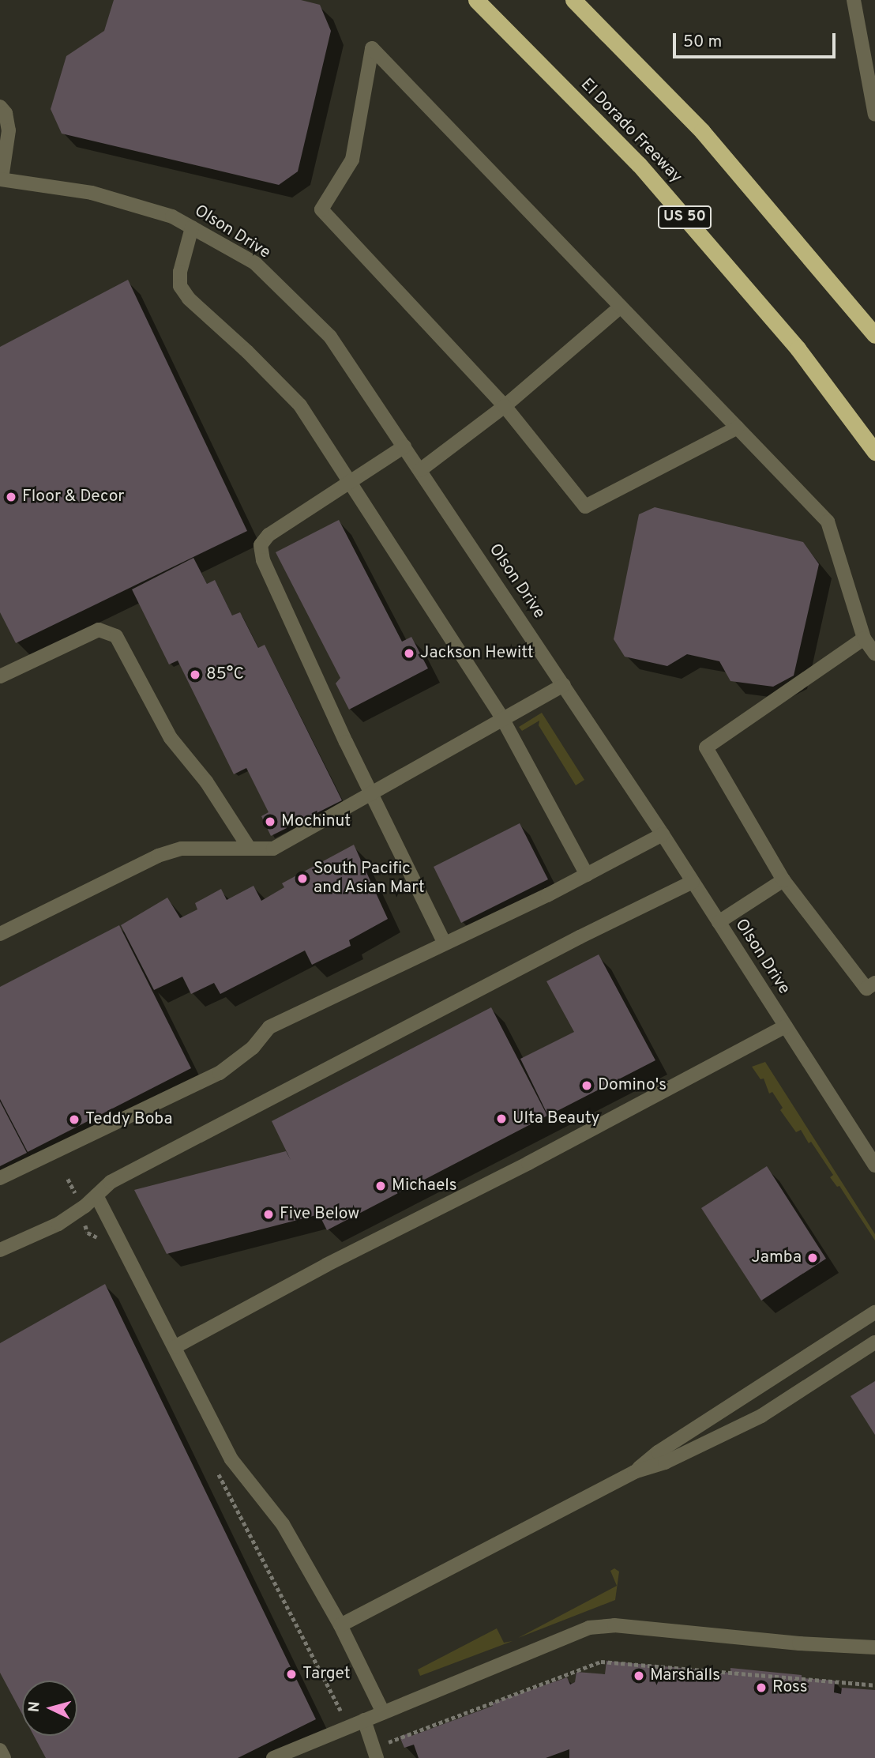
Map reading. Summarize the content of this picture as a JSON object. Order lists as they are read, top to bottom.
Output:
{
  "streets": {
    "highway": ["El Dorado Freeway", "US 50"],
    "street": ["Olson Drive"]
  },
  "places": [
    "Floor & Decor",
    "Jackson Hewitt",
    "85°C",
    "Mochinut",
    "South Pacific and Asian Mart",
    "Domino's",
    "Ulta Beauty",
    "Teddy Boba",
    "Michaels",
    "Five Below",
    "Jamba",
    "Target",
    "Marshalls",
    "Ross"
  ],
  "scale_bar": "50 m",
  "north": "left"
}
